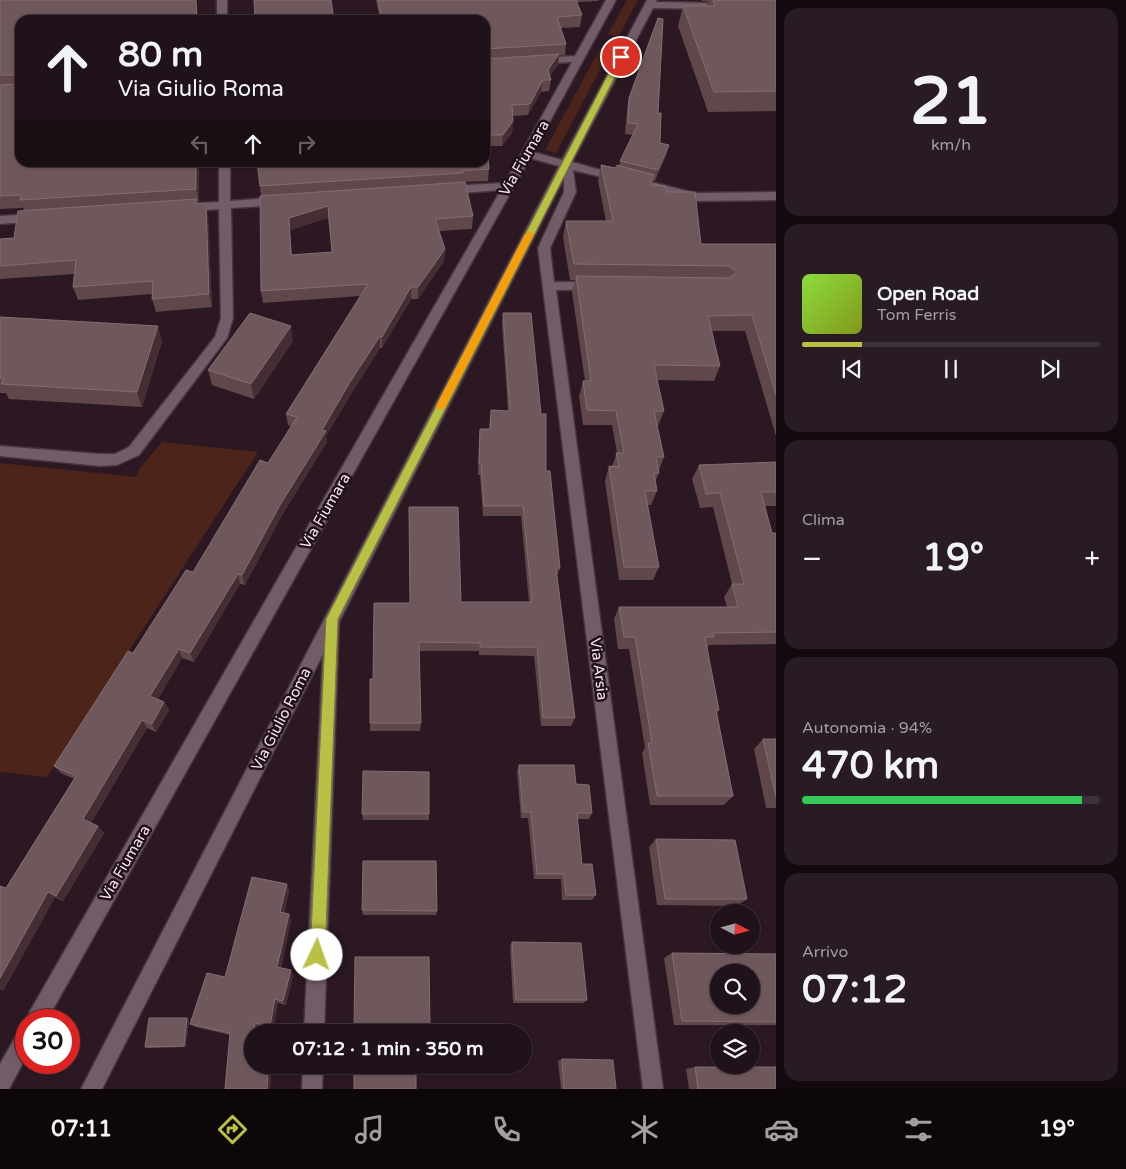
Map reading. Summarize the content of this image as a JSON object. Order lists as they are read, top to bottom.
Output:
{
  "streets": {
    "street": ["Via Fiumara", "Via Arsia", "Via Giulio Roma"]
  },
  "north": "right",
  "page": {
    "tile": [
      ["21", "km/h"],
      "Clima",
      ["Autonomia · 94%", "470 km"],
      ["Arrivo", "07:12"]
    ],
    "turn": ["80 m", "Via Giulio Roma"],
    "song": ["Open Road", "Tom Ferris"],
    "heat": ["−", "19°", "+"],
    "limit": "30",
    "trip": "07:12 · 1 min · 350 m",
    "tabs": ["07:11", "19°"]
  }
}
